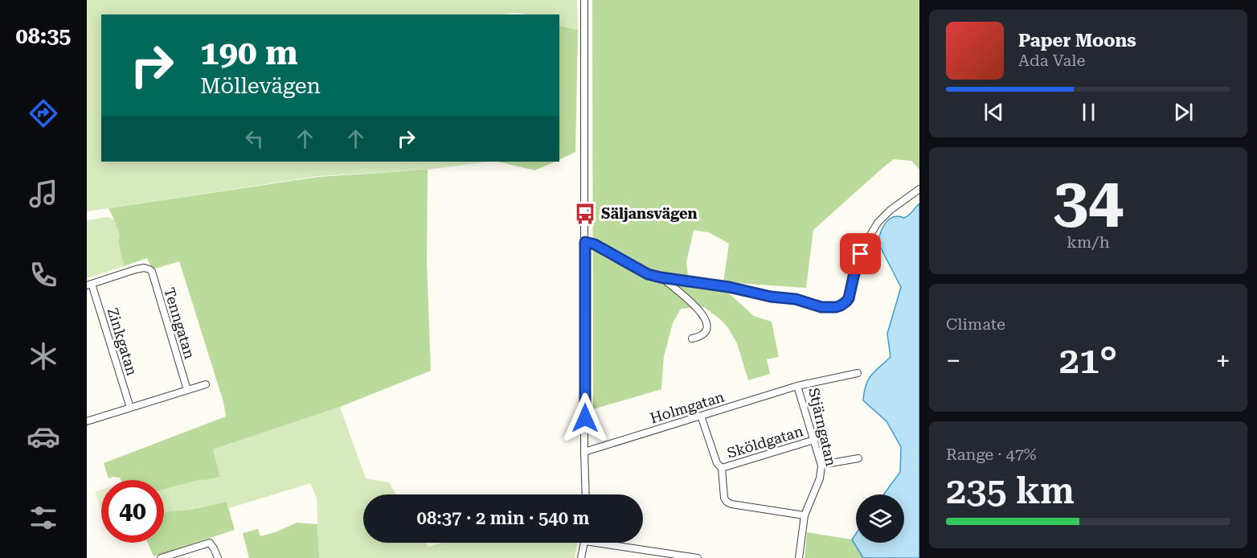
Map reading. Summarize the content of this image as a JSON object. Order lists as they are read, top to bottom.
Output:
{
  "streets": {
    "street": [
      "Tenngatan",
      "Zinkgatan",
      "Holmgatan",
      "Stjärngatan",
      "Sköldgatan"
    ]
  },
  "crossings": [
    ["Tenngatan", "Zinkgatan"],
    ["Holmgatan", "Stjärngatan"],
    ["Stjärngatan", "Sköldgatan"]
  ],
  "places": {
    "bus stop": ["Säljansvägen"]
  },
  "page": {
    "tabs": "08:35",
    "turn": ["190 m", "Möllevägen"],
    "song": ["Paper Moons", "Ada Vale"],
    "tile": [
      ["34", "km/h"],
      "Climate",
      ["Range · 47%", "235 km"]
    ],
    "heat": ["−", "21°", "+"],
    "limit": "40",
    "trip": "08:37 · 2 min · 540 m"
  }
}
